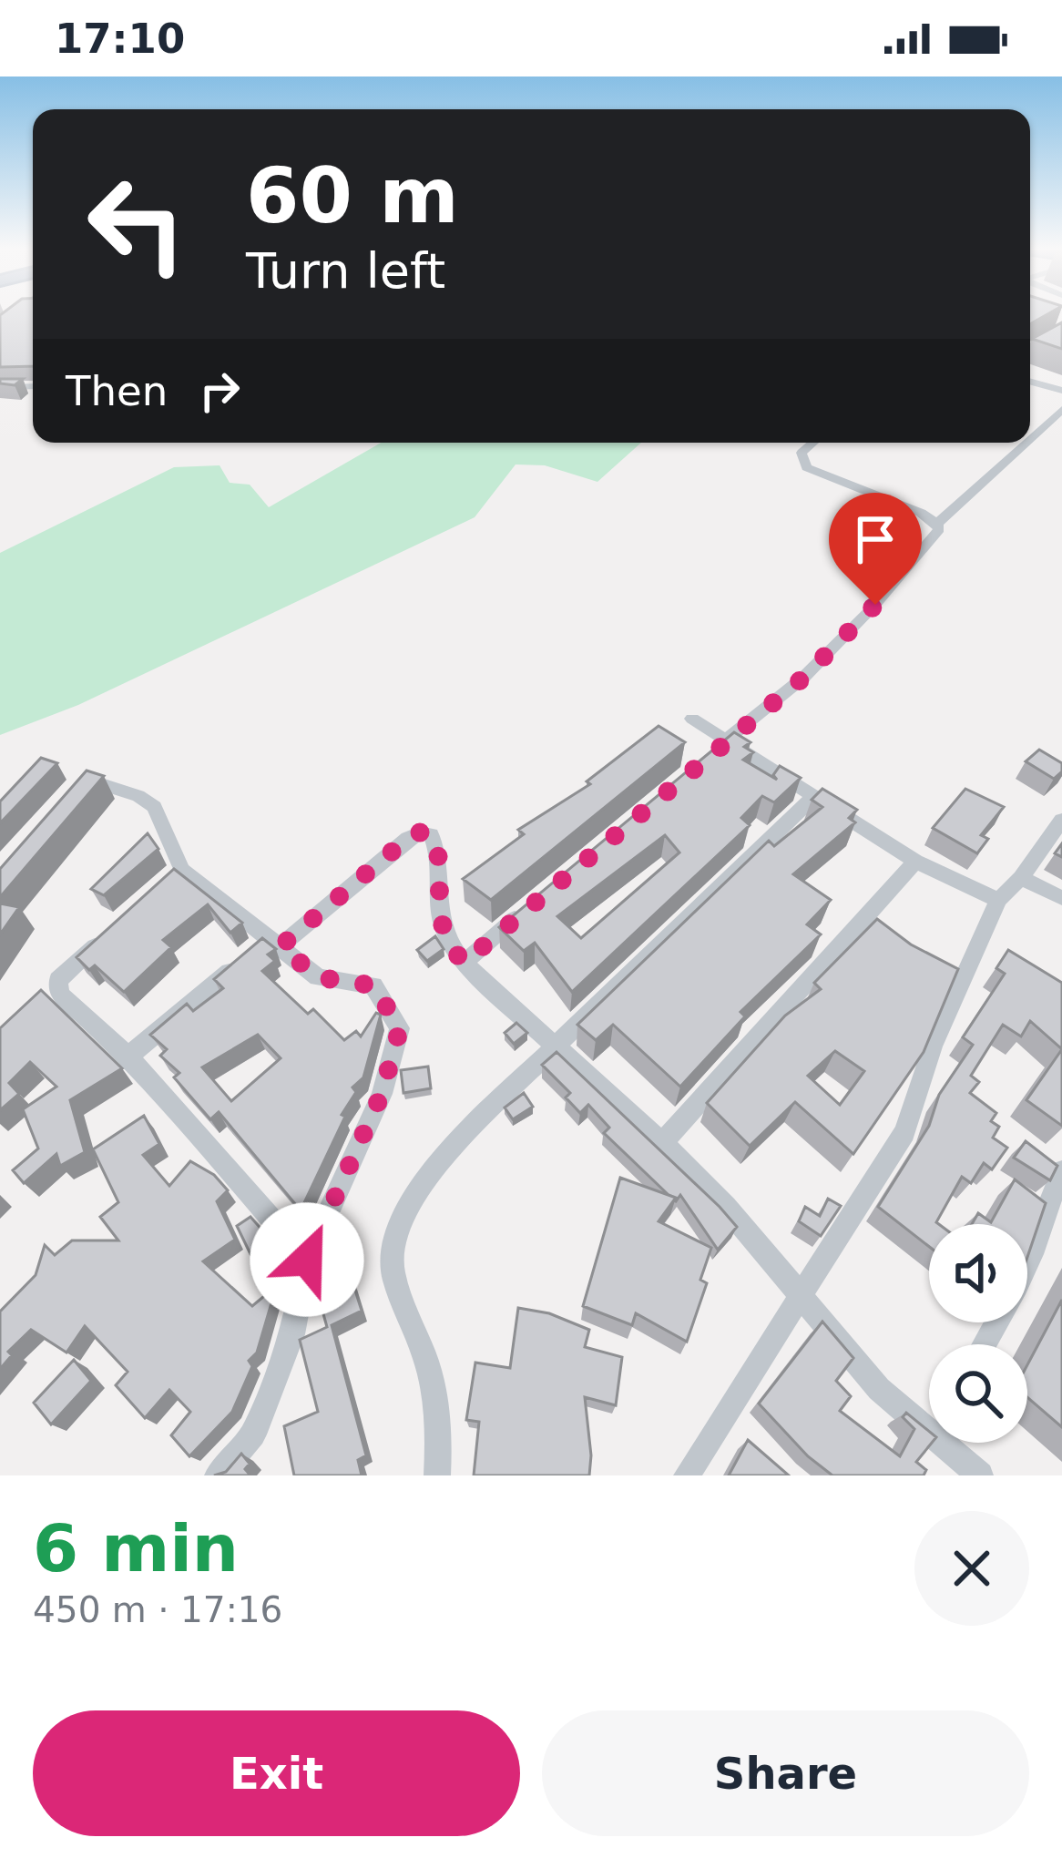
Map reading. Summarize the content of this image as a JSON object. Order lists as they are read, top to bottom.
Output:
{
  "page": {
    "status": "17:10",
    "turn": ["60 m", "Turn left"],
    "then": "Then",
    "heading": ["6 min", "450 m · 17:16"],
    "buttons": ["Exit", "Share"]
  }
}
